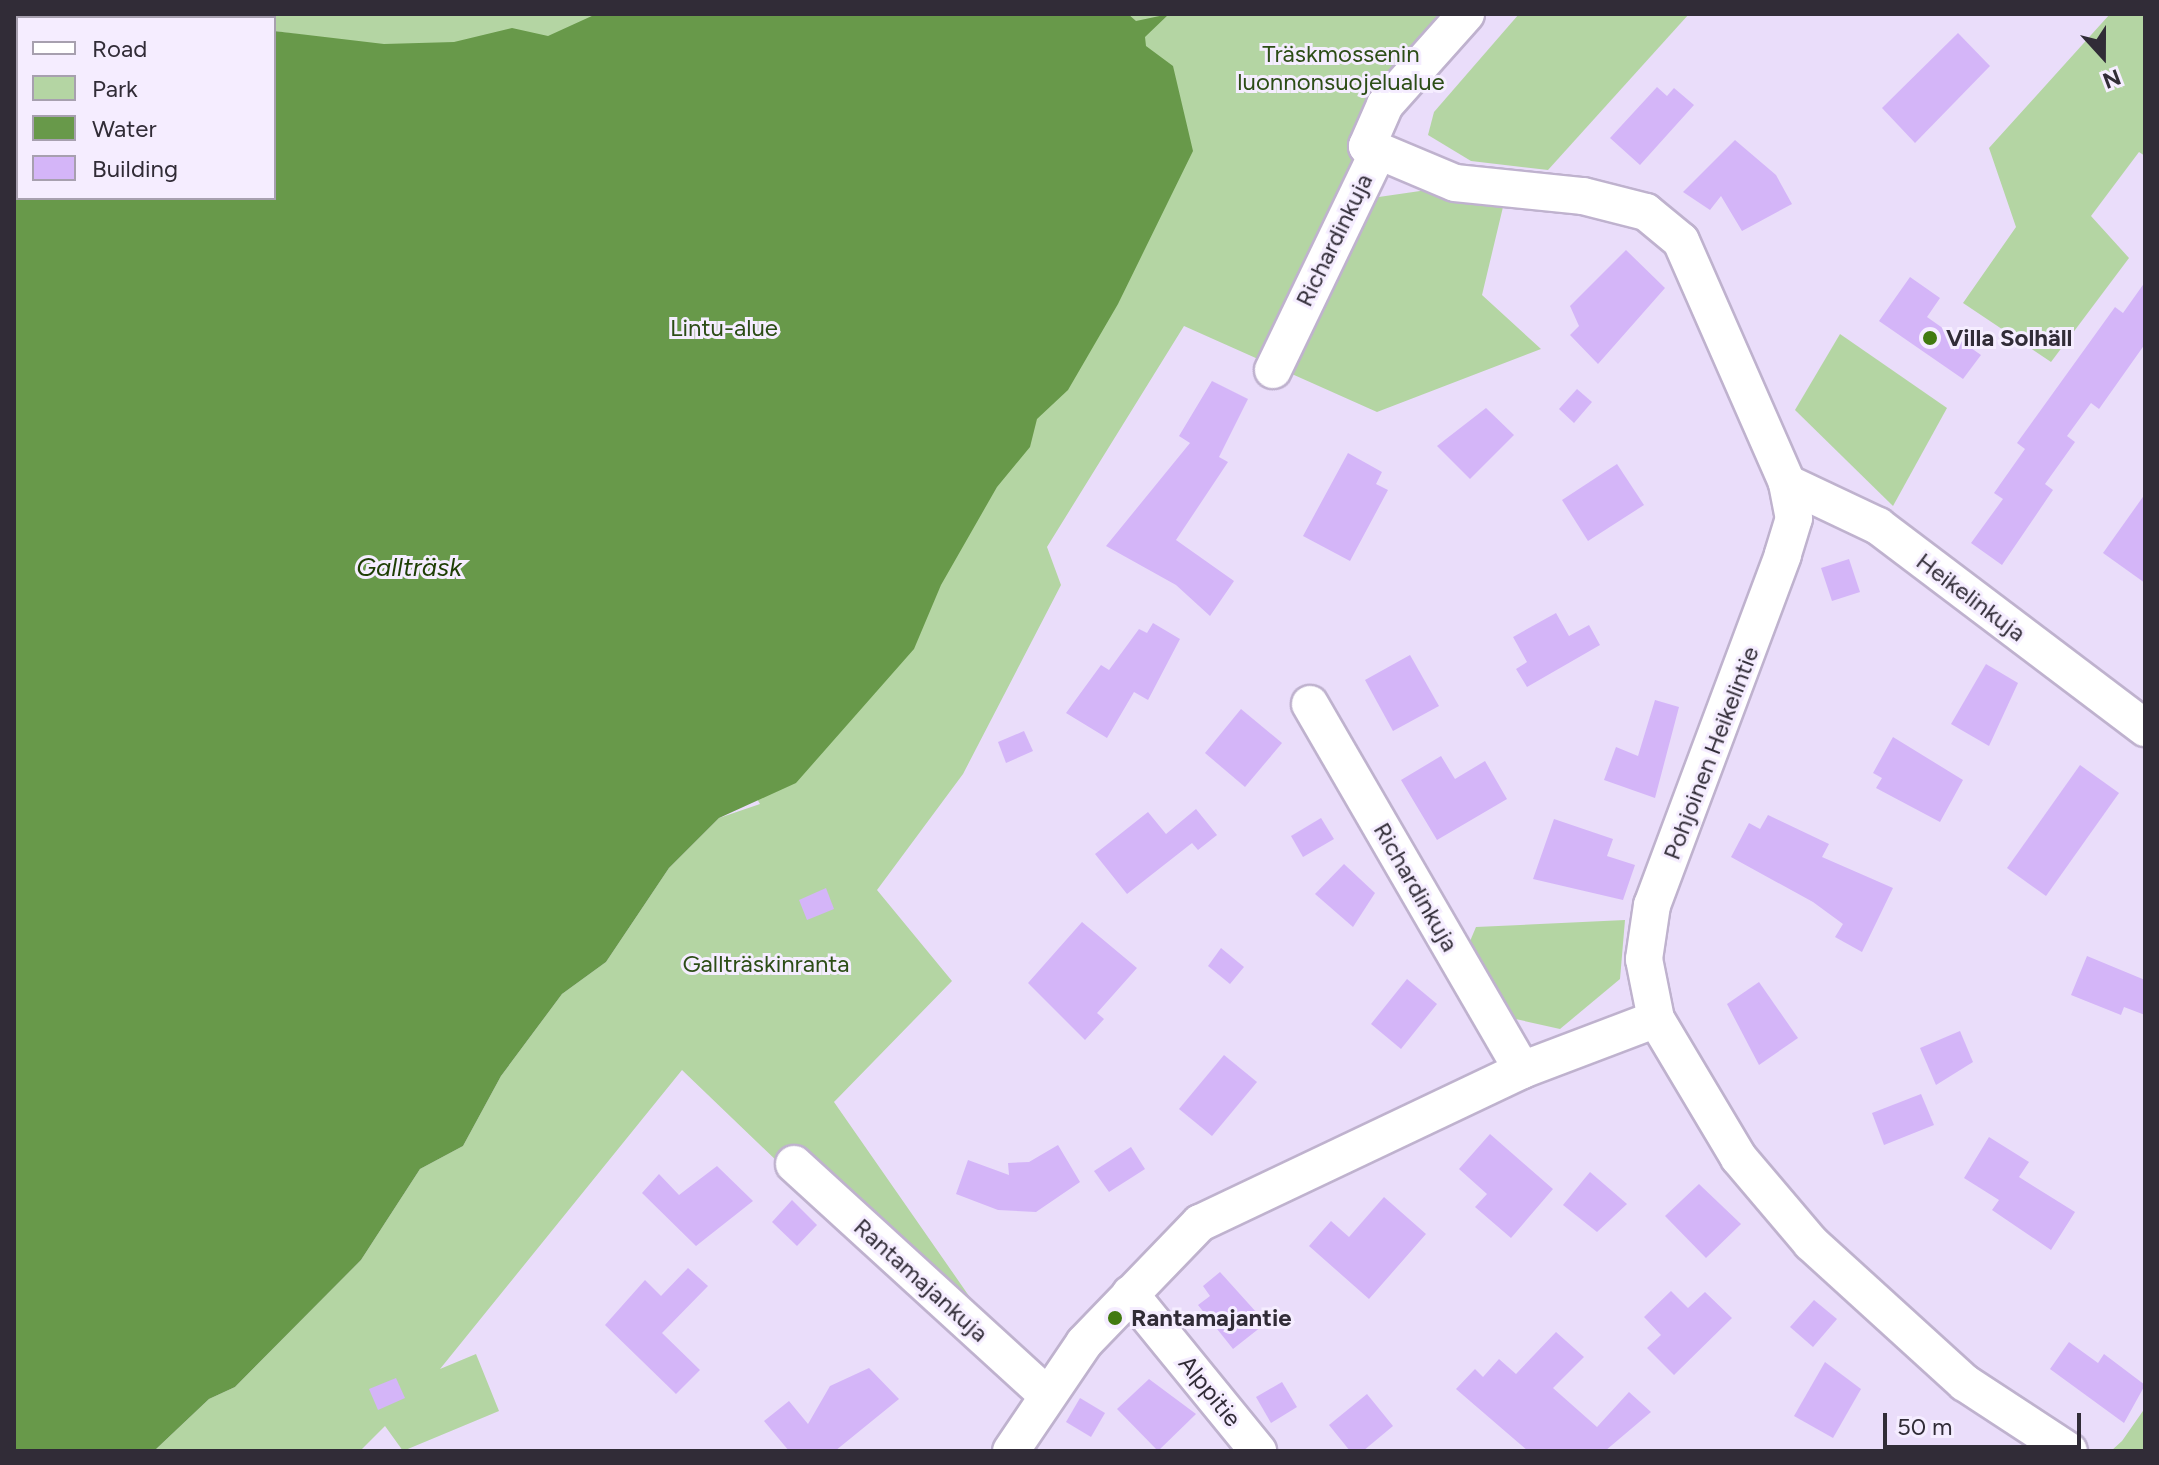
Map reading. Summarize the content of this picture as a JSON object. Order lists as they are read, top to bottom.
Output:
{
  "streets": {
    "street": [
      "Richardinkuja",
      "Heikelinkuja",
      "Pohjoinen Heikelintie",
      "Rantamajankuja",
      "Alppitie"
    ]
  },
  "crossings": [
    ["Richardinkuja", "Pohjoinen Heikelintie"],
    ["Heikelinkuja", "Pohjoinen Heikelintie"]
  ],
  "water": ["Gallträsk"],
  "parks": ["Träskmossenin luonnonsuojelualue", "Lintu-alue", "Gallträskinranta"],
  "places": ["Villa Solhäll", "Rantamajantie"],
  "legend": [
    "Road",
    "Park",
    "Water",
    "Building"
  ],
  "scale_bar": "50 m",
  "north": "bottom"
}
